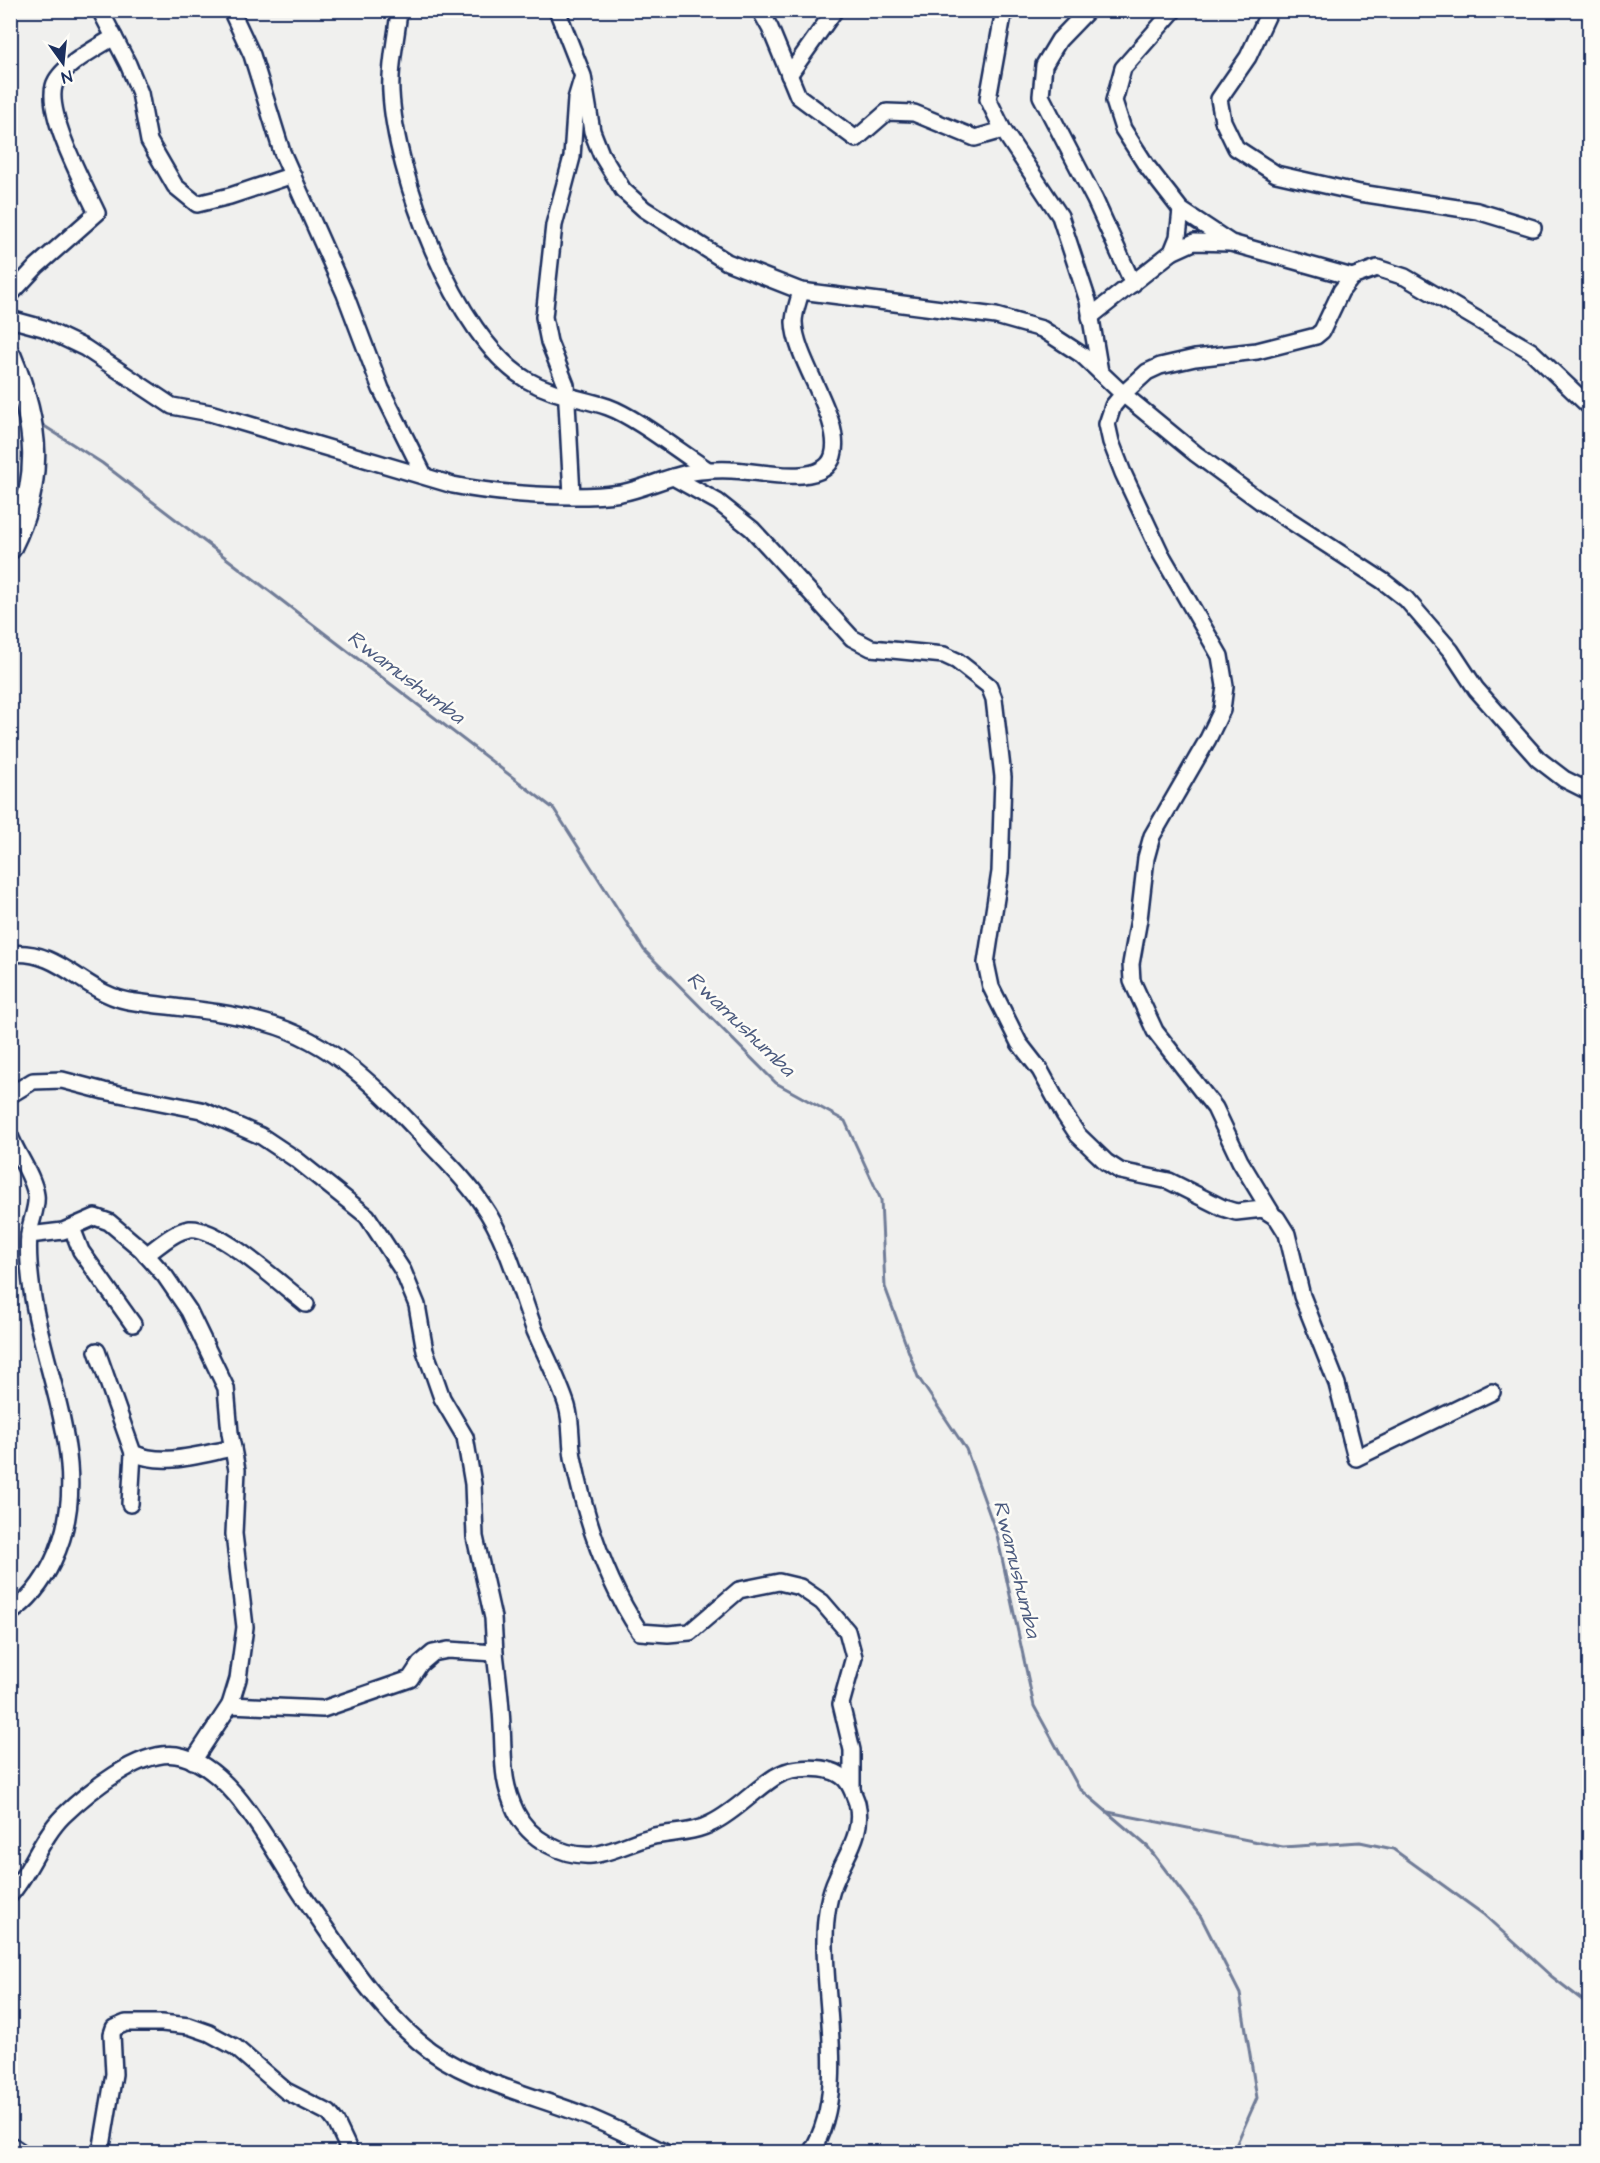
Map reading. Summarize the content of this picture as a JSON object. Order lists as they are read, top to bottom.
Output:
{
  "water": ["Rwamushumba"],
  "north": "bottom"
}
